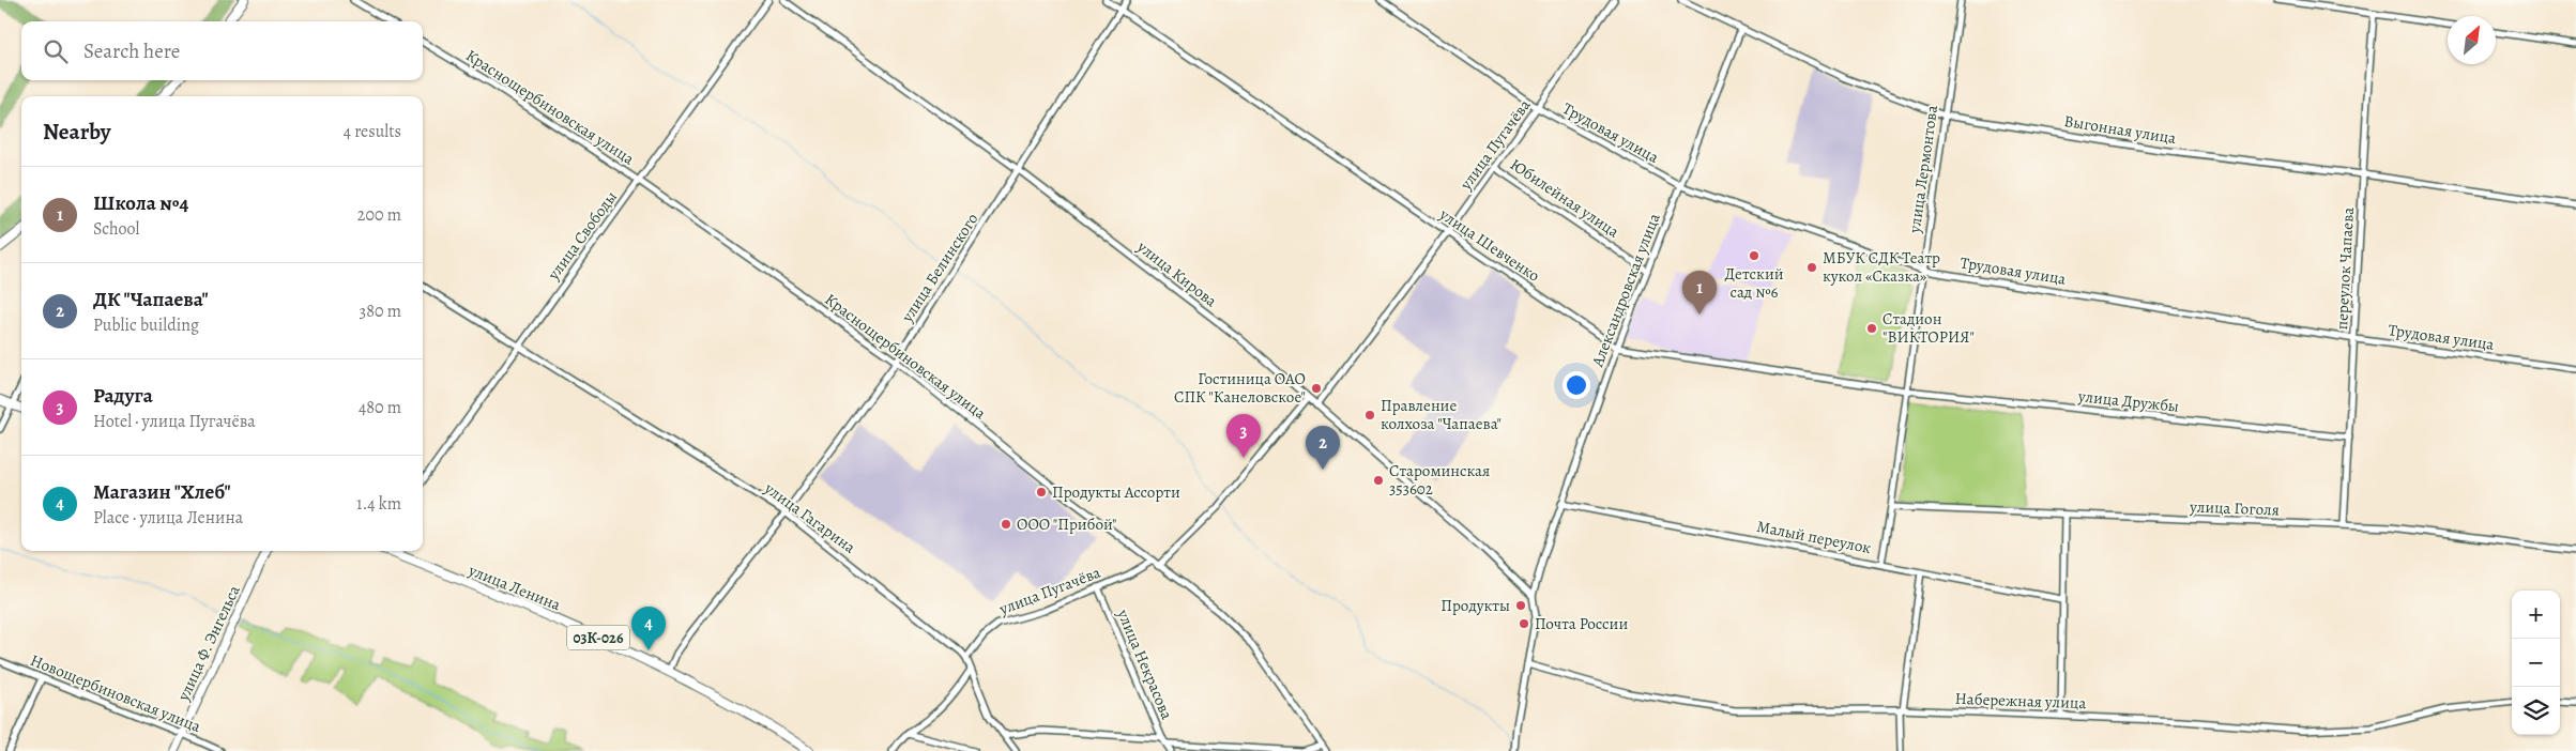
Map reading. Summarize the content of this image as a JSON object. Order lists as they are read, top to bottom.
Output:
{
  "streets": {
    "main road": ["улица Ленина", "03К-026", "улица Ф. Энгельса"],
    "street": [
      "Краснощербиновская улица",
      "Выгонная улица",
      "Трудовая улица",
      "улица Пугачёва",
      "улица Лермонтова",
      "Юбилейная улица",
      "улица Свободы",
      "улица Шевченко",
      "улица Белинского",
      "переулок Чапаева",
      "улица Кирова",
      "Александровская улица",
      "улица Дружбы",
      "улица Гоголя",
      "улица Гагарина",
      "Малый переулок",
      "улица Некрасова",
      "Новощербиновская улица",
      "Набережная улица"
    ]
  },
  "crossings": [
    ["Краснощербиновская улица", "улица Пугачёва"],
    ["Краснощербиновская улица", "улица Свободы"],
    ["Краснощербиновская улица", "улица Белинского"],
    ["Выгонная улица", "улица Лермонтова"],
    ["Выгонная улица", "переулок Чапаева"],
    ["Выгонная улица", "Александровская улица"],
    ["Трудовая улица", "улица Пугачёва"],
    ["Трудовая улица", "улица Лермонтова"],
    ["Трудовая улица", "переулок Чапаева"],
    ["Трудовая улица", "Александровская улица"],
    ["улица Пугачёва", "Юбилейная улица"],
    ["улица Пугачёва", "улица Шевченко"],
    ["улица Пугачёва", "улица Кирова"],
    ["улица Пугачёва", "улица Гагарина"],
    ["улица Пугачёва", "улица Некрасова"],
    ["улица Лермонтова", "улица Шевченко"],
    ["улица Лермонтова", "улица Дружбы"],
    ["улица Лермонтова", "улица Гоголя"],
    ["улица Лермонтова", "Малый переулок"],
    ["Юбилейная улица", "Александровская улица"],
    ["улица Свободы", "улица Гагарина"],
    ["улица Шевченко", "улица Белинского"],
    ["улица Шевченко", "Александровская улица"],
    ["улица Шевченко", "улица Дружбы"],
    ["улица Белинского", "улица Кирова"],
    ["улица Белинского", "улица Гагарина"],
    ["улица Белинского", "улица Ленина"],
    ["переулок Чапаева", "улица Дружбы"],
    ["переулок Чапаева", "улица Гоголя"],
    ["улица Кирова", "Александровская улица"],
    ["Александровская улица", "Малый переулок"],
    ["Александровская улица", "Набережная улица"],
    ["улица Ф. Энгельса", "Новощербиновская улица"]
  ],
  "places": [
    "Детский сад №6",
    "МБУК СДК Театр кукол «Сказка»",
    "Стадион \"ВИКТОРИЯ\"",
    "Гостиница ОАО СПК \"Канеловское\"",
    "Правление колхоза \"Чапаева\"",
    "Староминская 353602",
    "Продукты Ассорти",
    "ООО \"Прибой\"",
    "Продукты",
    "Почта России"
  ],
  "north": "top right",
  "page": {
    "search": "Search here",
    "heading": ["Nearby", "4 results"],
    "list": [
      {
        "mark": "1",
        "name": "Школа №4",
        "note": "School",
        "value": "200 m"
      },
      {
        "mark": "2",
        "name": "ДК \"Чапаева\"",
        "note": "Public building",
        "value": "380 m"
      },
      {
        "mark": "3",
        "name": "Радуга",
        "note": "Hotel · улица Пугачёва",
        "value": "480 m"
      },
      {
        "mark": "4",
        "name": "Магазин \"Хлеб\"",
        "note": "Place · улица Ленина",
        "value": "1.4 km"
      }
    ],
    "pins": [
      "1",
      "3",
      "2",
      "4"
    ],
    "map_buttons": ["+", "−"]
  }
}
